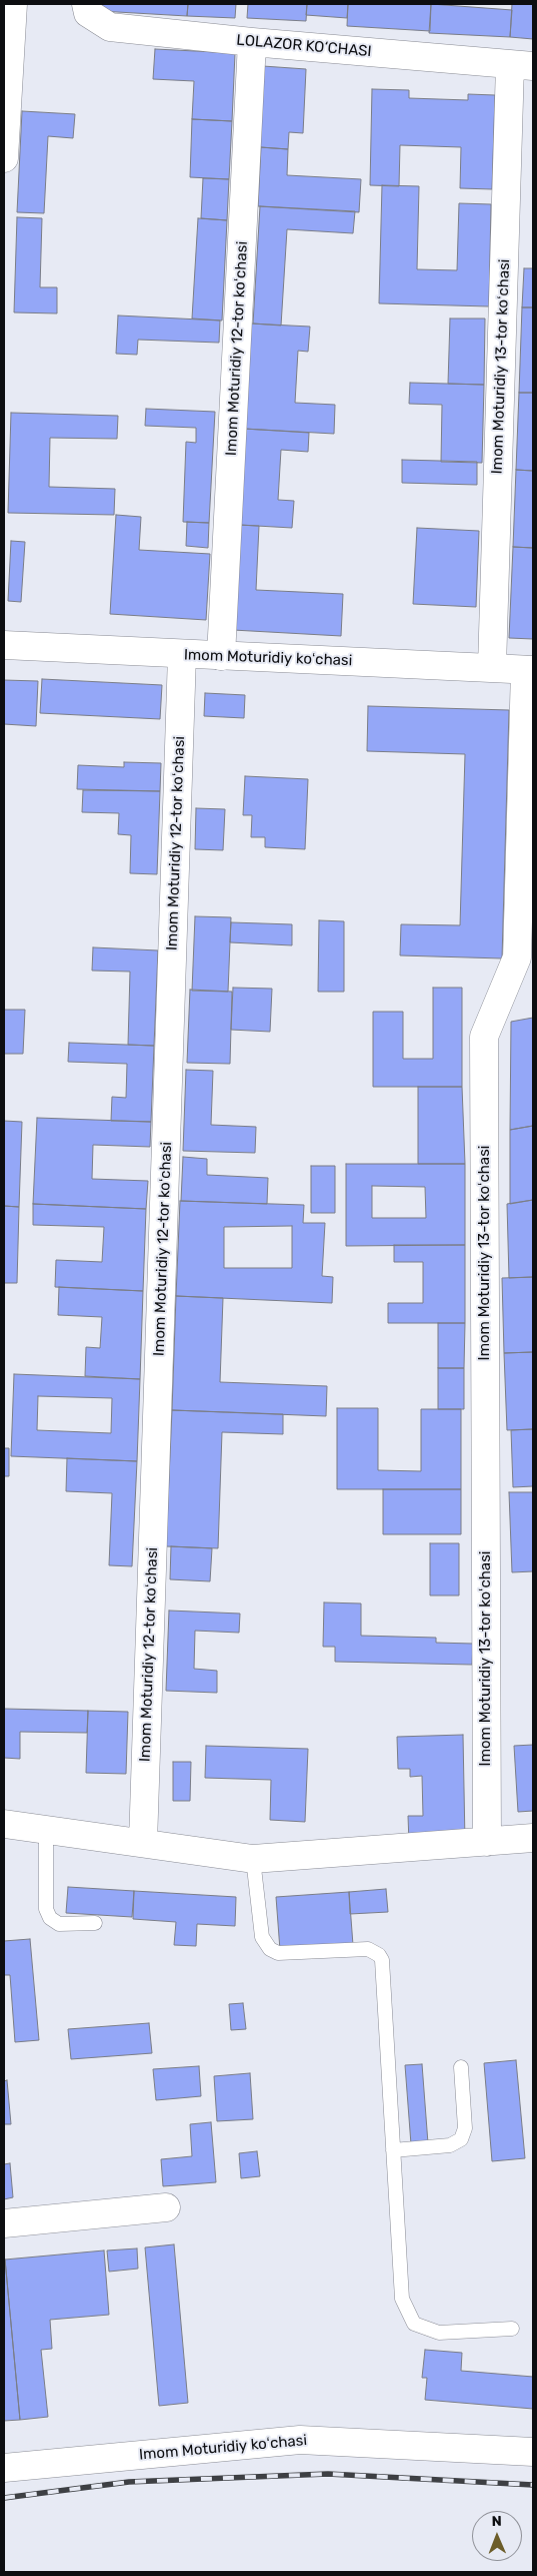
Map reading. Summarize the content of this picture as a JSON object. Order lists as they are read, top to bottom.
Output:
{
  "streets": {
    "street": [
      "LOLAZOR KO‘CHASI",
      "Imom Moturidiy 12-tor koʻchasi",
      "Imom Moturidiy 13-tor koʻchasi",
      "Imom Moturidiy koʻchasi"
    ]
  },
  "crossings": [
    ["LOLAZOR KO‘CHASI", "Imom Moturidiy 12-tor koʻchasi"],
    ["LOLAZOR KO‘CHASI", "Imom Moturidiy 13-tor koʻchasi"],
    ["Imom Moturidiy 12-tor koʻchasi", "Imom Moturidiy koʻchasi"],
    ["Imom Moturidiy 13-tor koʻchasi", "Imom Moturidiy koʻchasi"]
  ],
  "north": "top"
}
